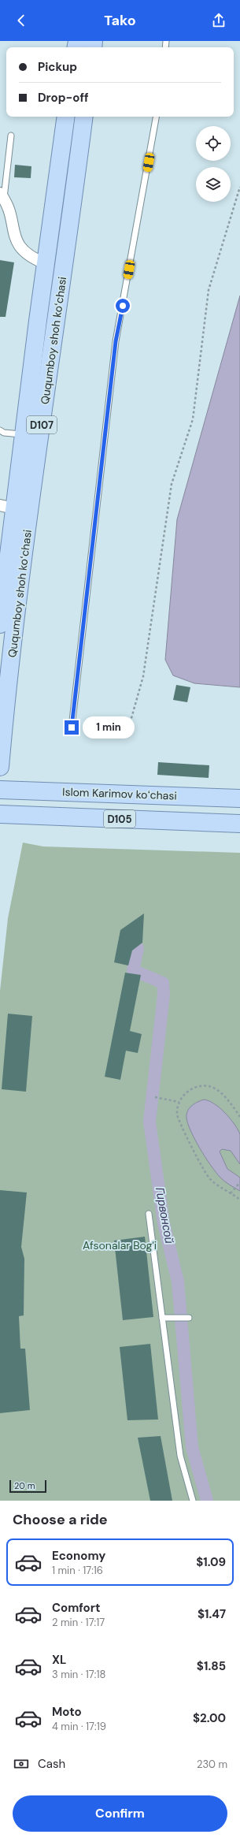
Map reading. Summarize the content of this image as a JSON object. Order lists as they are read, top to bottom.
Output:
{
  "streets": {
    "main road": [
      "Ququmboy shoh koʻchasi",
      "D107",
      "Islom Karimov koʻchasi",
      "D105"
    ]
  },
  "water": ["Гирвонсой"],
  "parks": ["Afsonalar Bog'i"],
  "scale_bar": "20 m",
  "page": {
    "header": "Tako",
    "banner": ["Pickup", "Drop-off"],
    "bubble": "1 min",
    "scale": "20 m",
    "heading": "Choose a ride",
    "list": [
      {
        "name": "Economy",
        "note": "1 min · 17:16",
        "value": "$1.09"
      },
      {
        "name": "Comfort",
        "note": "2 min · 17:17",
        "value": "$1.47"
      },
      {
        "name": "XL",
        "note": "3 min · 17:18",
        "value": "$1.85"
      },
      {
        "name": "Moto",
        "note": "4 min · 17:19",
        "value": "$2.00"
      }
    ],
    "pay": ["Cash", "230 m"],
    "buttons": "Confirm"
  }
}
